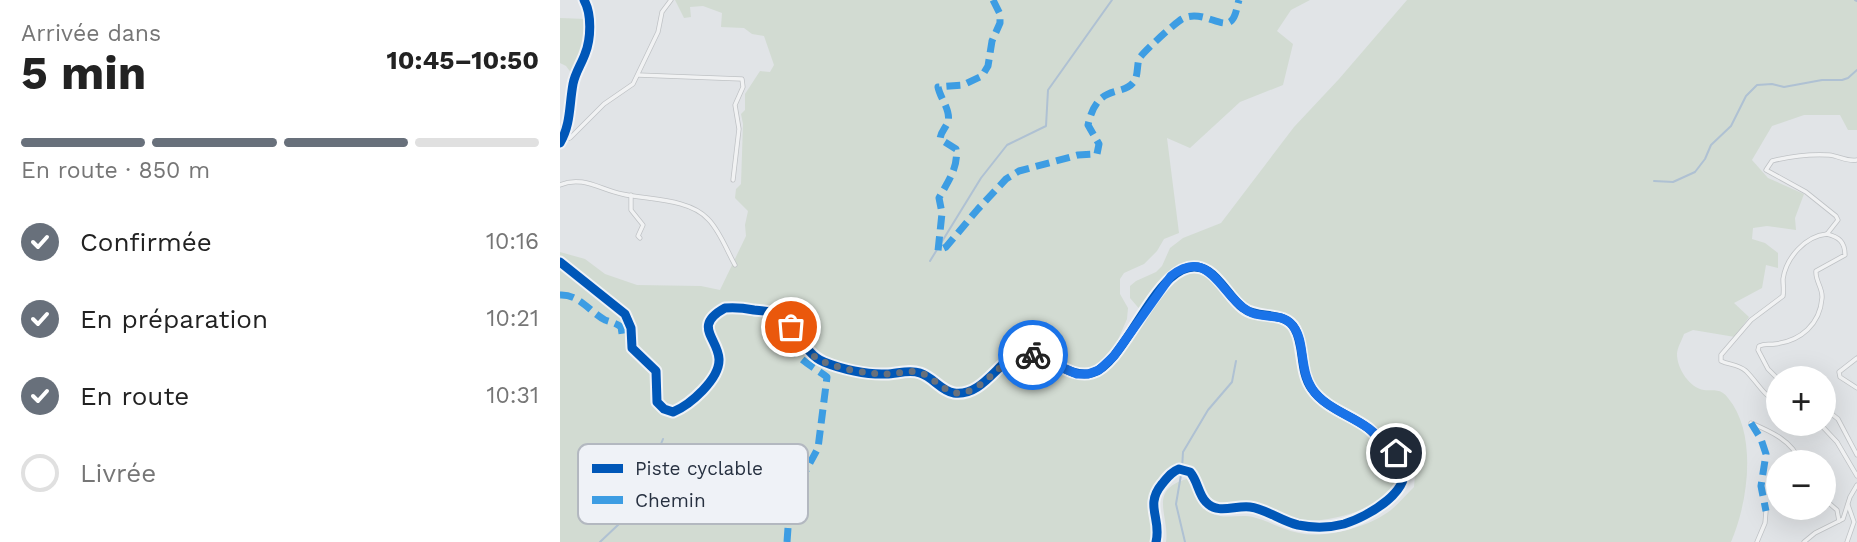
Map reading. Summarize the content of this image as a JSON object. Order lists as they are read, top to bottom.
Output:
{
  "legend": ["Piste cyclable", "Chemin"],
  "page": {
    "heading": ["5 min", "Arrivée dans", "10:45–10:50"],
    "bar": "En route · 850 m",
    "list": [
      ["Confirmée", "10:16"],
      ["En préparation", "10:21"],
      ["En route", "10:31"],
      "Livrée"
    ],
    "map_buttons": ["+", "−"]
  }
}
